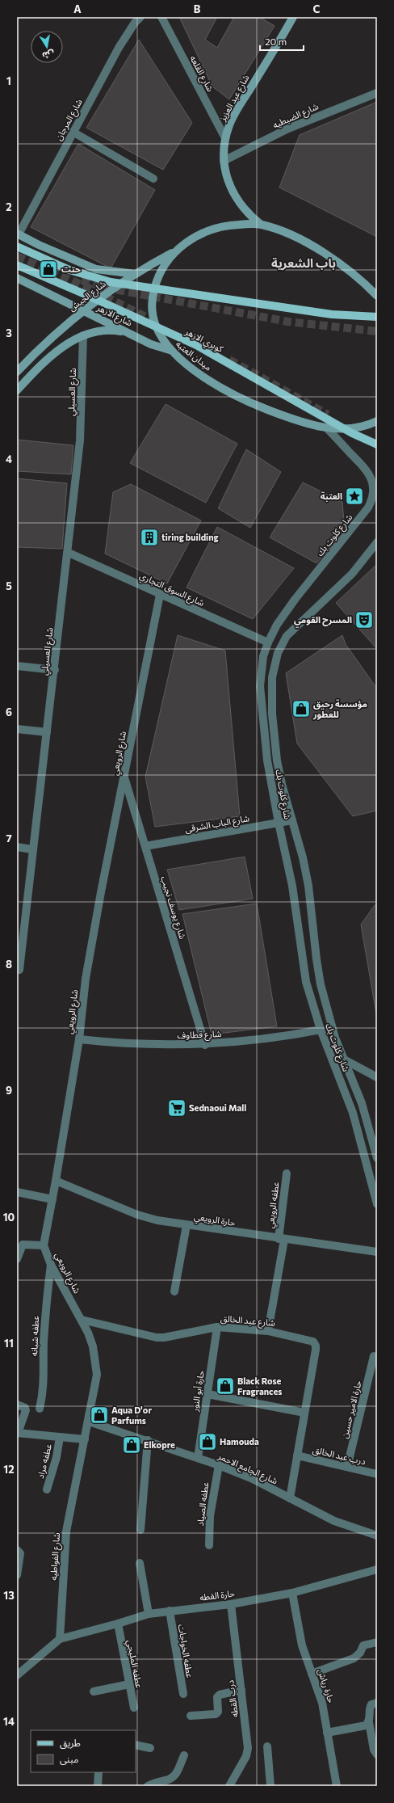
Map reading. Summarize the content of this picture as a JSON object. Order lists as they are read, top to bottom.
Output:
{
  "streets": {
    "main road": [
      "شارع عبد العزيز",
      "شارع الجيش",
      "شارع الازهر",
      "كوبري الازهر",
      "ميدان العتبه"
    ],
    "street": [
      "شارع القلعه",
      "شارع الضبطيه",
      "شارع المرجان",
      "شارع العسيلي",
      "شارع كلوت بك",
      "شارع السوق التجاري",
      "شارع الرويعي",
      "شارع الباب الشرقى",
      "شارع يوسف نجيب",
      "شارع قطاوف",
      "عطفه الرويعي",
      "حارة الرويعي",
      "شارع عبد الخالق",
      "عطفه شبانه",
      "حارة أبو النور",
      "حارة الامير حسين",
      "درب عبد الخالق",
      "عطفه مراد",
      "شارع الجامع الاحمر",
      "عطفه الصياد",
      "شارع الفواطيه",
      "حارة القطه",
      "عطفه الخواجات",
      "عطفه المليجي",
      "حارة رياش",
      "درب القطه"
    ]
  },
  "crossings": [
    ["شارع القلعه", "شارع عبد العزيز"],
    ["شارع عبد العزيز", "شارع الضبطيه"],
    ["شارع عبد العزيز", "ميدان العتبه"],
    ["شارع الجيش", "شارع الازهر"],
    ["شارع الجيش", "ميدان العتبه"],
    ["شارع الازهر", "ميدان العتبه"],
    ["ميدان العتبه", "شارع كلوت بك"],
    ["شارع العسيلي", "شارع السوق التجاري"],
    ["شارع كلوت بك", "شارع السوق التجاري"],
    ["شارع كلوت بك", "شارع الباب الشرقى"],
    ["شارع كلوت بك", "شارع قطاوف"],
    ["شارع السوق التجاري", "شارع الرويعي"],
    ["شارع الرويعي", "شارع يوسف نجيب"],
    ["شارع الرويعي", "شارع قطاوف"],
    ["شارع الرويعي", "حارة الرويعي"],
    ["شارع الرويعي", "شارع عبد الخالق"],
    ["شارع الرويعي", "عطفه شبانه"],
    ["شارع الرويعي", "شارع الجامع الاحمر"],
    ["شارع الرويعي", "شارع الفواطيه"],
    ["شارع الباب الشرقى", "شارع يوسف نجيب"],
    ["شارع يوسف نجيب", "شارع قطاوف"],
    ["عطفه الرويعي", "حارة الرويعي"],
    ["عطفه الرويعي", "شارع عبد الخالق"],
    ["شارع عبد الخالق", "حارة أبو النور"],
    ["شارع عبد الخالق", "درب عبد الخالق"],
    ["شارع عبد الخالق", "شارع الجامع الاحمر"],
    ["حارة أبو النور", "شارع الجامع الاحمر"],
    ["حارة الامير حسين", "درب عبد الخالق"],
    ["شارع الجامع الاحمر", "عطفه الصياد"],
    ["شارع الجامع الاحمر", "شارع الفواطيه"],
    ["شارع الفواطيه", "حارة القطه"],
    ["حارة القطه", "عطفه الخواجات"],
    ["حارة القطه", "عطفه المليجي"],
    ["حارة القطه", "حارة رياش"],
    ["حارة القطه", "درب القطه"]
  ],
  "districts": ["باب الشعرية"],
  "places": {
    "shop": [
      "حتت",
      "مؤسسة رحيق للعطور",
      "Black Rose Fragrances",
      "Aqua D'or Parfums",
      "Hamouda",
      "Elkopre"
    ],
    "place": ["العتبة"],
    "building": ["tiring building"],
    "theatre": ["المسرح القومي"],
    "supermarket": ["Sednaoui Mall"]
  },
  "legend": ["طريق", "مبنى"],
  "scale_bar": "20 m",
  "north": "bottom",
  "grid": {
    "columns": ["A", "B", "C"],
    "rows": [
      "1",
      "2",
      "3",
      "4",
      "5",
      "6",
      "7",
      "8",
      "9",
      "10",
      "11",
      "12",
      "13",
      "14"
    ]
  }
}
